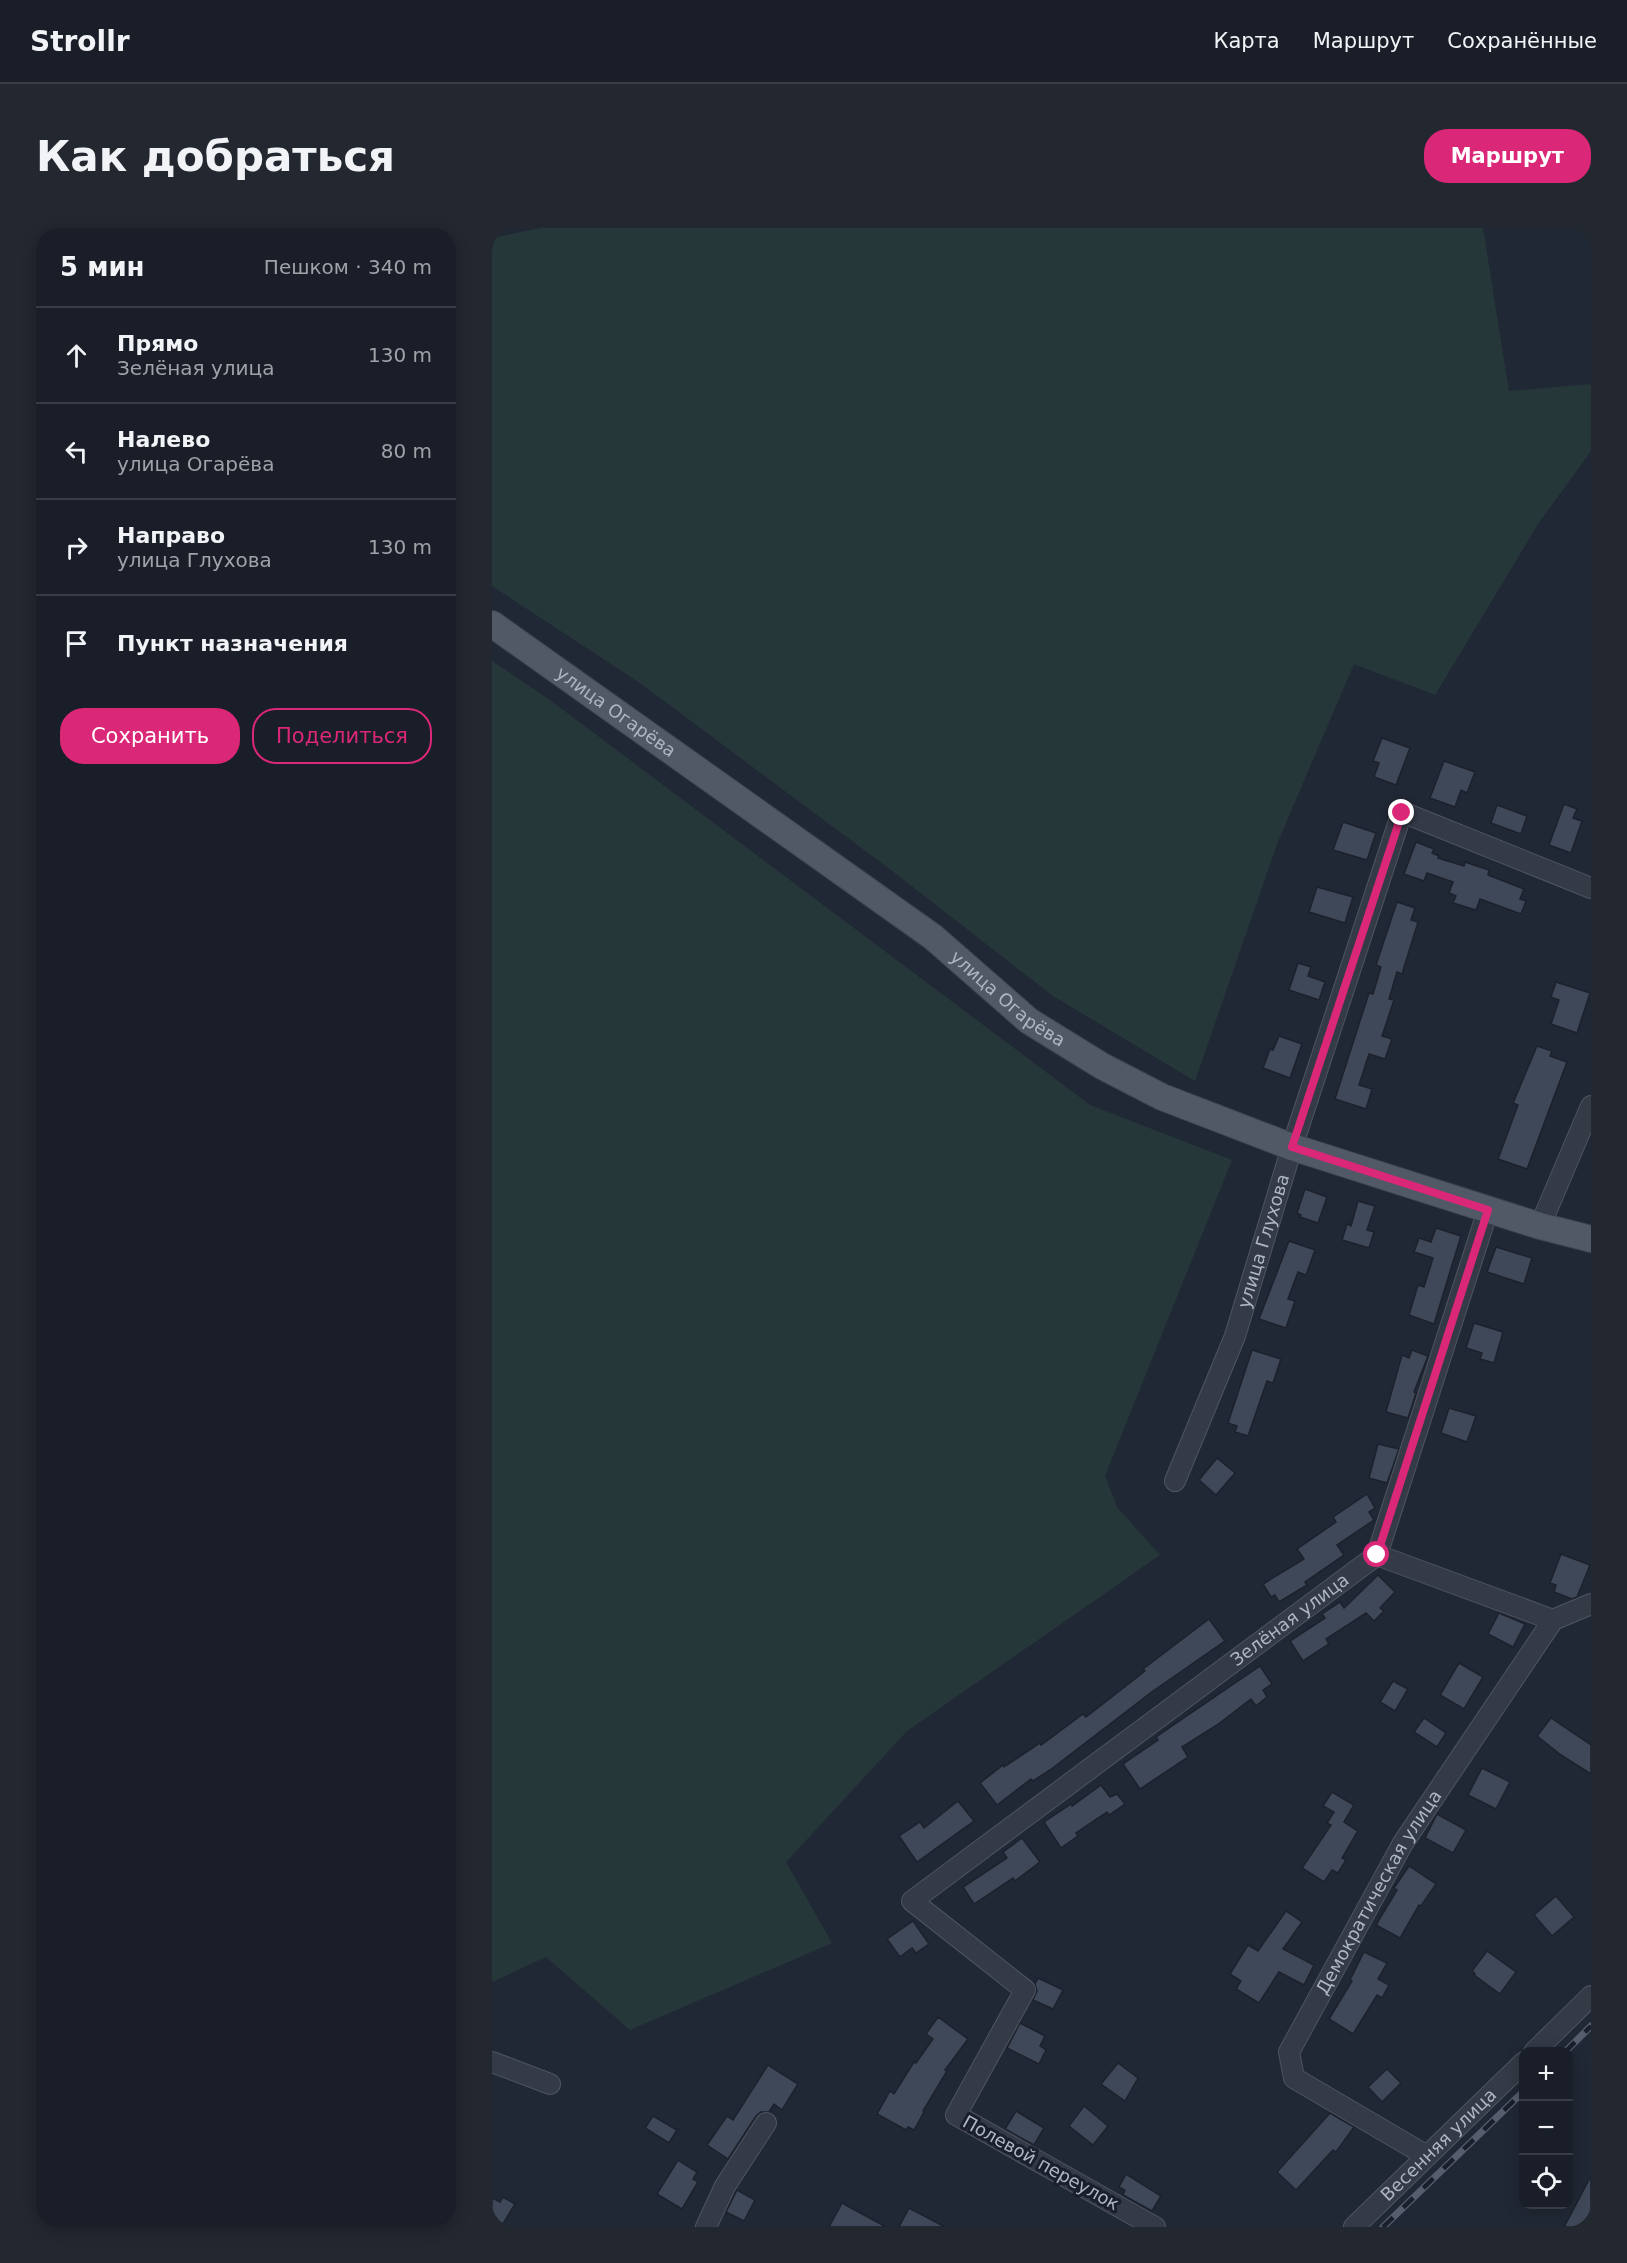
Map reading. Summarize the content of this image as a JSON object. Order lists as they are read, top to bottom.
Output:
{
  "streets": {
    "main road": ["улица Огарёва"],
    "street": [
      "улица Глухова",
      "Зелёная улица",
      "Демократическая улица",
      "Весенняя улица",
      "Полевой переулок"
    ]
  },
  "crossings": [
    ["улица Огарёва", "улица Глухова"],
    ["Зелёная улица", "Полевой переулок"],
    ["Демократическая улица", "Весенняя улица"]
  ],
  "page": {
    "header": "Strollr",
    "nav": ["Карта", "Маршрут", "Сохранённые"],
    "buttons": [
      "Маршрут",
      ["Сохранить", "Поделиться"]
    ],
    "title": "Как добраться",
    "heading": ["5 мин", "Пешком · 340 m"],
    "list": [
      ["Прямо", "Зелёная улица", "130 m"],
      ["Налево", "улица Огарёва", "80 m"],
      ["Направо", "улица Глухова", "130 m"],
      "Пункт назначения"
    ],
    "map_buttons": ["+", "−"]
  }
}
